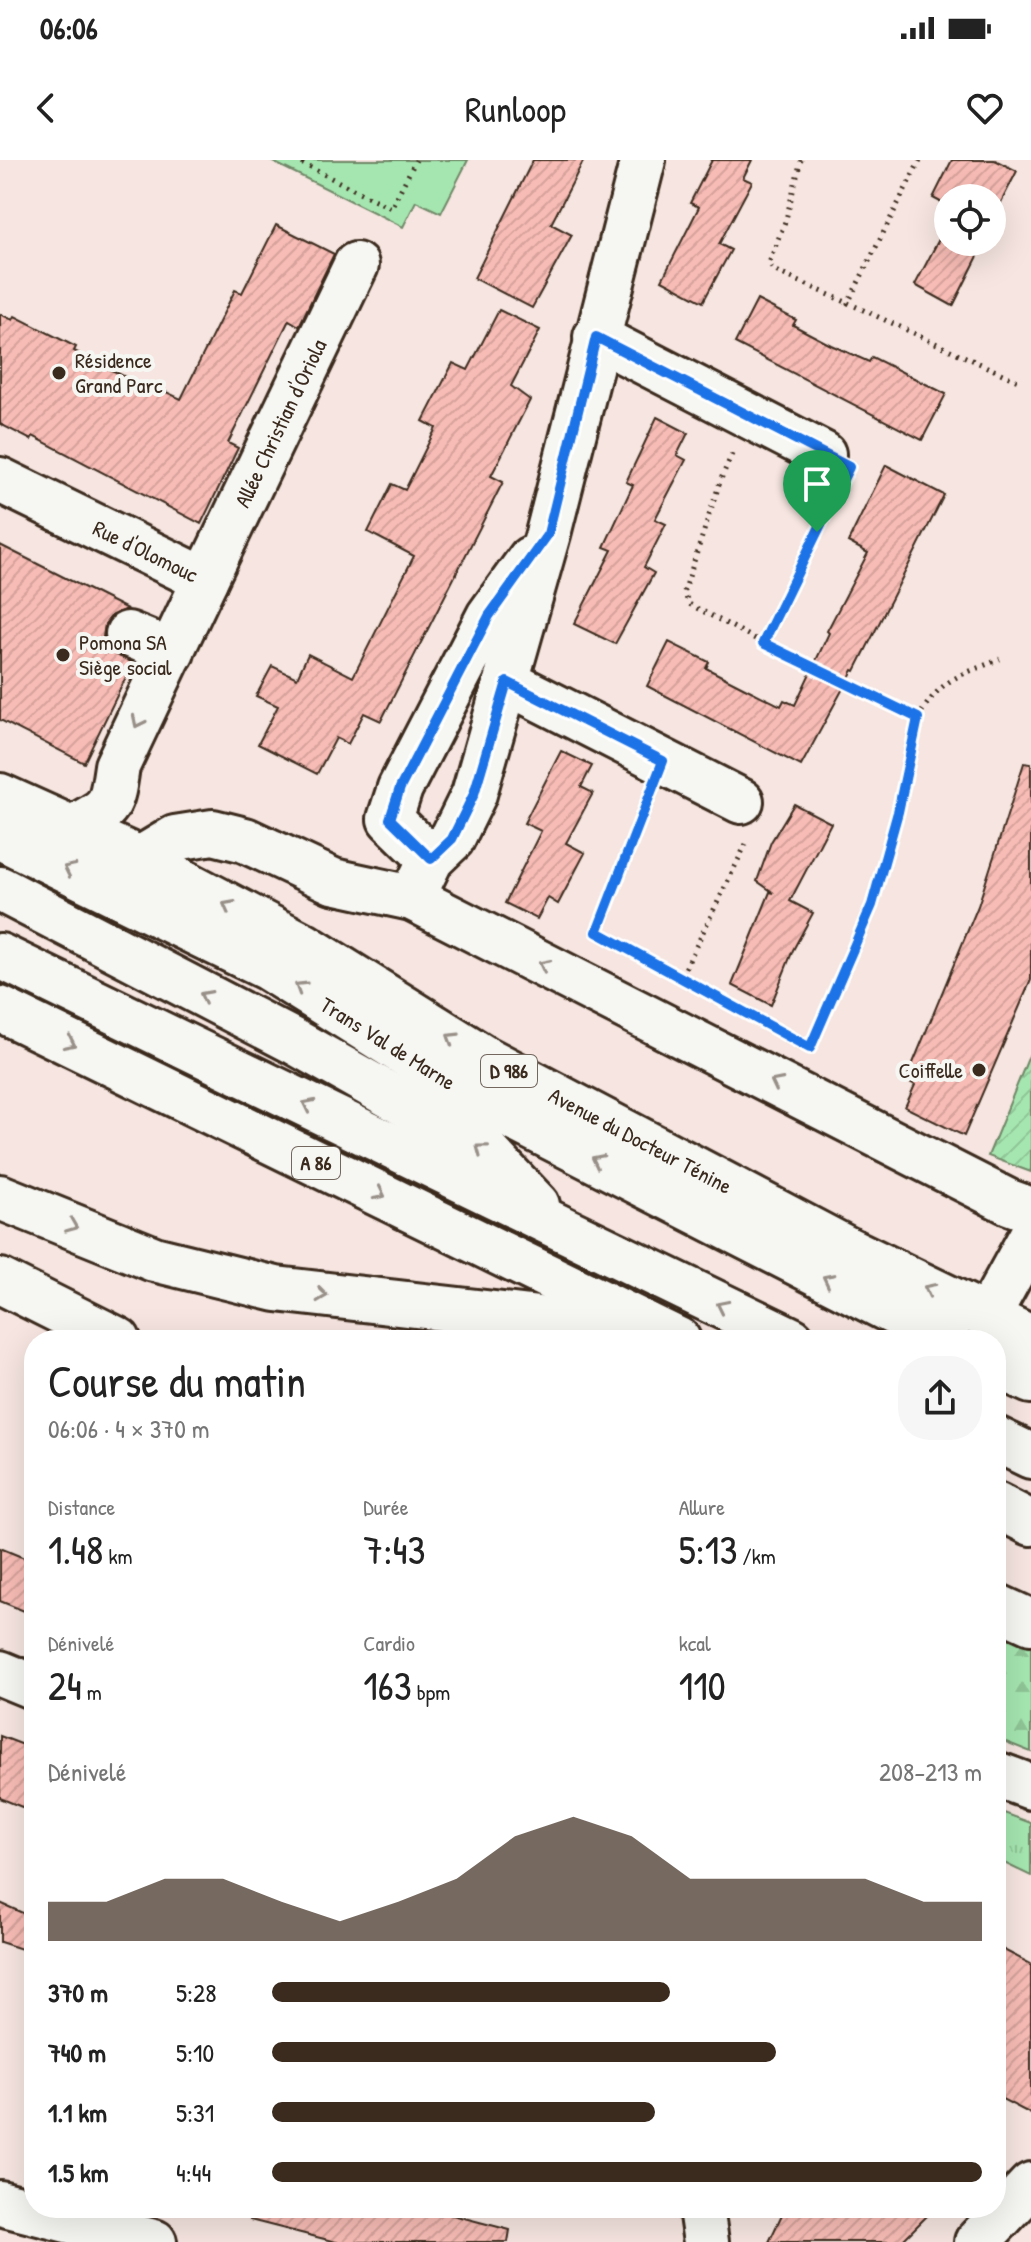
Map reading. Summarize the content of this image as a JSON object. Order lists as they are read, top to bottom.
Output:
{
  "streets": {
    "main road": [
      "Allée Christian d'Oriola",
      "Rue d'Olomouc",
      "Trans Val de Marne",
      "D 986",
      "Avenue du Docteur Ténine",
      "A 86"
    ]
  },
  "crossings": [
    ["Allée Christian d'Oriola", "Rue d'Olomouc"],
    ["Rue d'Olomouc", "Avenue du Docteur Ténine"]
  ],
  "places": ["Résidence Grand Parc", "Pomona SA Siège social", "Coiffelle"],
  "page": {
    "status": "06:06",
    "header": "Runloop",
    "heading": ["Course du matin", "06:06 · 4 × 370 m"],
    "stats": [
      ["Distance", "1.48 km"],
      ["Durée", "7:43"],
      ["Allure", "5:13 /km"],
      ["Dénivelé", "24 m"],
      ["Cardio", "163 bpm"],
      ["kcal", "110"]
    ],
    "chart": ["Dénivelé", "208–213 m"],
    "list": [
      {
        "name": "370 m",
        "note": "5:28"
      },
      {
        "name": "740 m",
        "note": "5:10"
      },
      {
        "name": "1.1 km",
        "note": "5:31"
      },
      {
        "name": "1.5 km",
        "note": "4:44"
      }
    ]
  }
}
